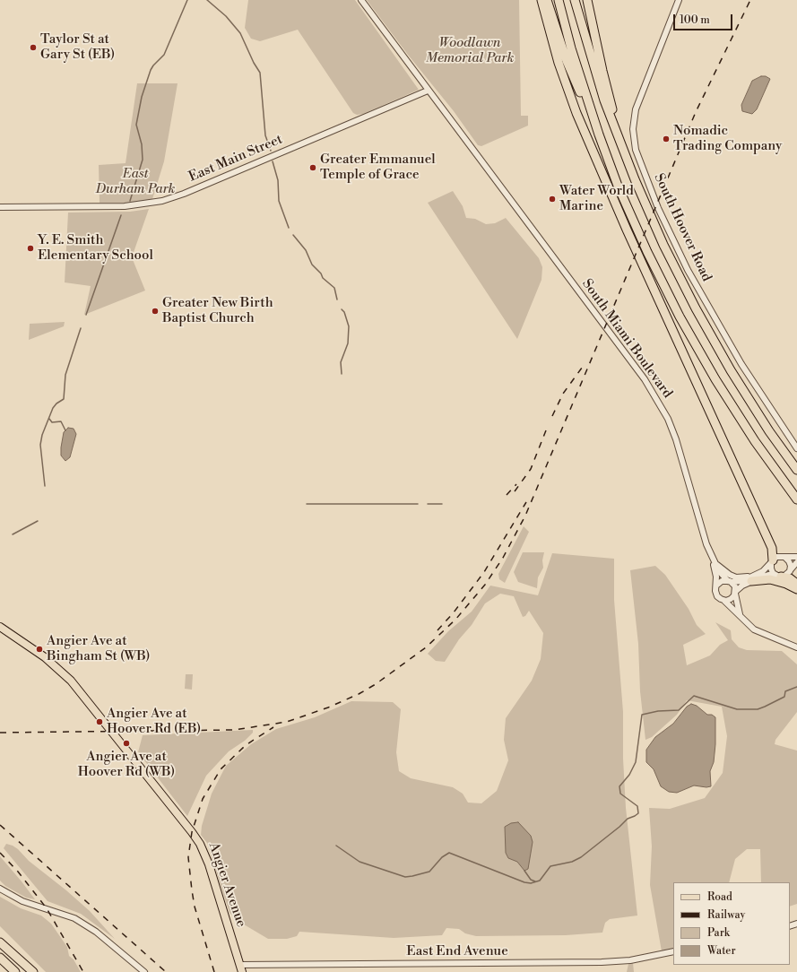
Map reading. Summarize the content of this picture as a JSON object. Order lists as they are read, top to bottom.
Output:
{
  "streets": {
    "main road": ["Angier Avenue"],
    "street": [
      "East Main Street",
      "South Hoover Road",
      "South Miami Boulevard",
      "East End Avenue"
    ]
  },
  "crossings": [
    ["East Main Street", "South Miami Boulevard"],
    ["Angier Avenue", "East End Avenue"]
  ],
  "parks": ["Woodlawn Memorial Park", "East Durham Park"],
  "places": [
    "Taylor St at Gary St (EB)",
    "Nomadic Trading Company",
    "Greater Emmanuel Temple of Grace",
    "Water World Marine",
    "Y. E. Smith Elementary School",
    "Greater New Birth Baptist Church",
    "Angier Ave at Bingham St (WB)",
    "Angier Ave at Hoover Rd (EB)",
    "Angier Ave at Hoover Rd (WB)"
  ],
  "legend": [
    "Road",
    "Railway",
    "Park",
    "Water"
  ],
  "scale_bar": "100 m"
}
